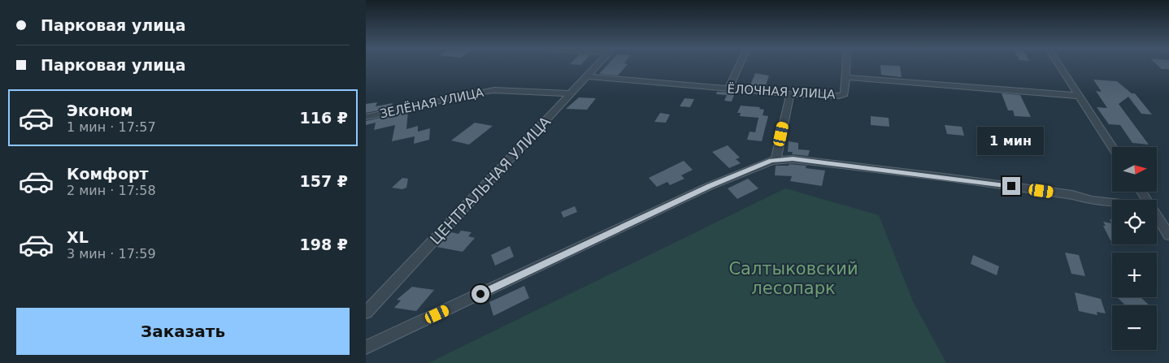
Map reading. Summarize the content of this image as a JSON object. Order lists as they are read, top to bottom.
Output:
{
  "streets": {
    "street": ["ЁЛОЧНАЯ УЛИЦА", "ЗЕЛЁНАЯ УЛИЦА", "ЦЕНТРАЛЬНАЯ УЛИЦА"]
  },
  "crossings": [
    ["ЁЛОЧНАЯ УЛИЦА", "ЦЕНТРАЛЬНАЯ УЛИЦА"],
    ["ЗЕЛЁНАЯ УЛИЦА", "ЦЕНТРАЛЬНАЯ УЛИЦА"]
  ],
  "parks": ["Салтыковский лесопарк"],
  "north": "right",
  "page": {
    "banner": ["Парковая улица", "Парковая улица"],
    "list": [
      {
        "name": "Эконом",
        "note": "1 мин · 17:57",
        "value": "116 ₽"
      },
      {
        "name": "Комфорт",
        "note": "2 мин · 17:58",
        "value": "157 ₽"
      },
      {
        "name": "XL",
        "note": "3 мин · 17:59",
        "value": "198 ₽"
      }
    ],
    "bubble": "1 мин",
    "map_buttons": ["+", "−"],
    "buttons": "Заказать"
  }
}
